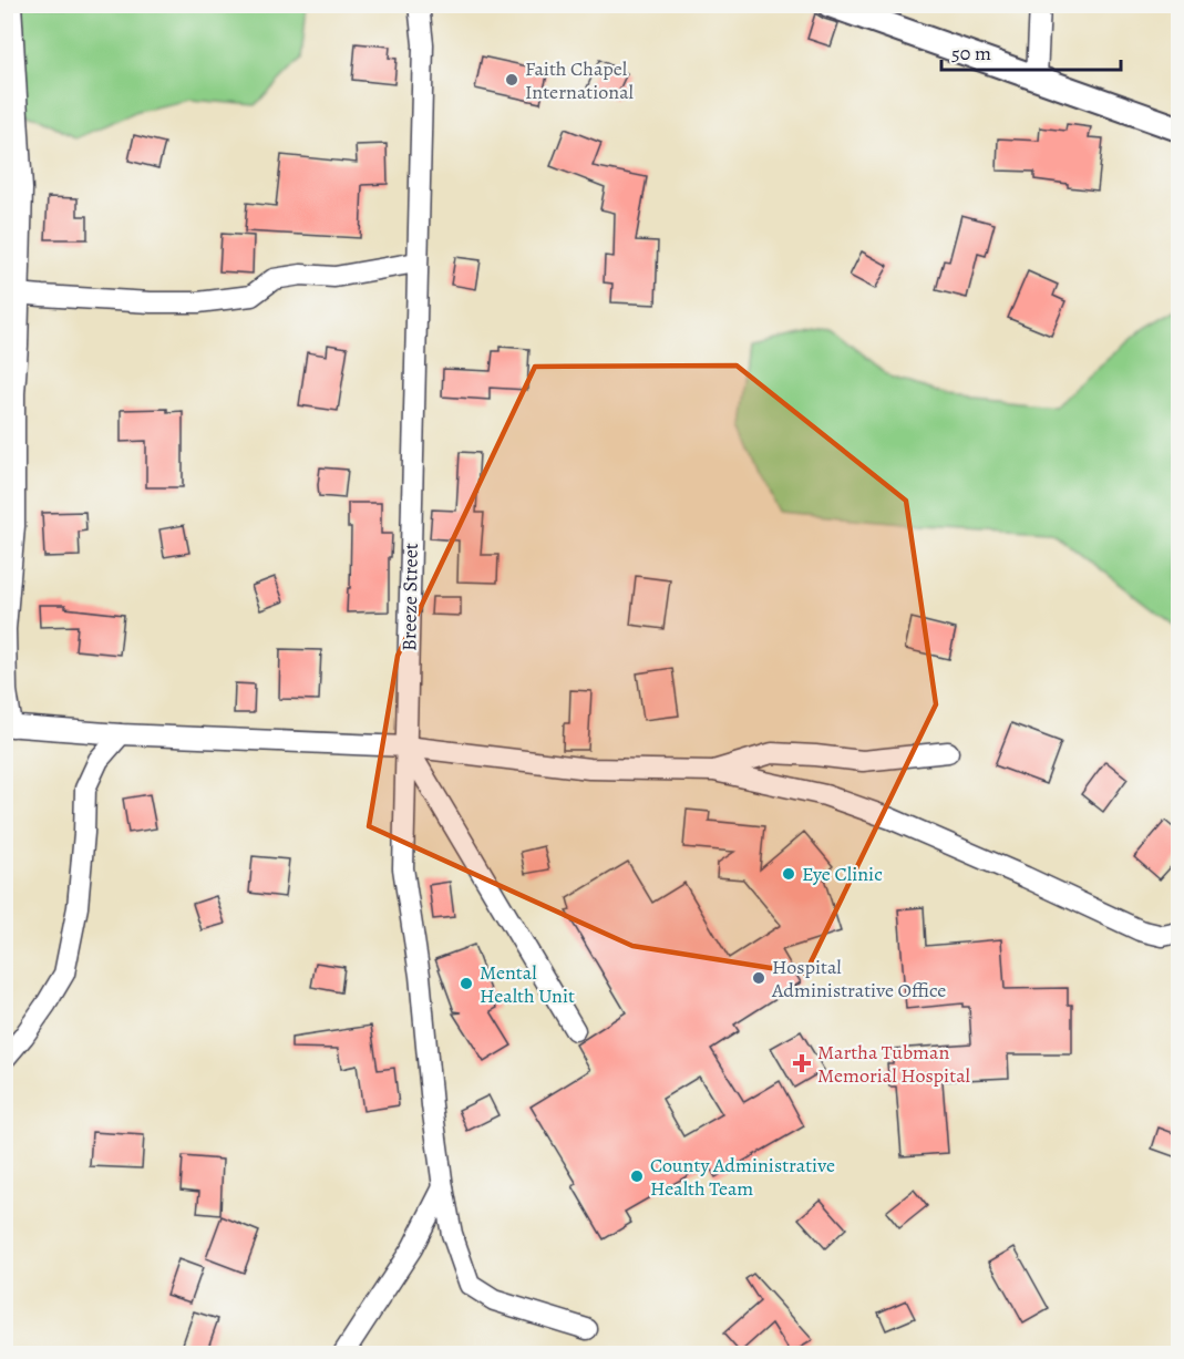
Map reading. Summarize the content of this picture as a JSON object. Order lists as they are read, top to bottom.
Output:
{
  "streets": {
    "street": ["Breeze Street"]
  },
  "places": {
    "other": [
      "Faith Chapel International",
      "Eye Clinic",
      "Hospital Administrative Office",
      "Mental Health Unit",
      "County Administrative Health Team"
    ],
    "health": ["Martha Tubman Memorial Hospital"]
  },
  "scale_bar": "50 m"
}
